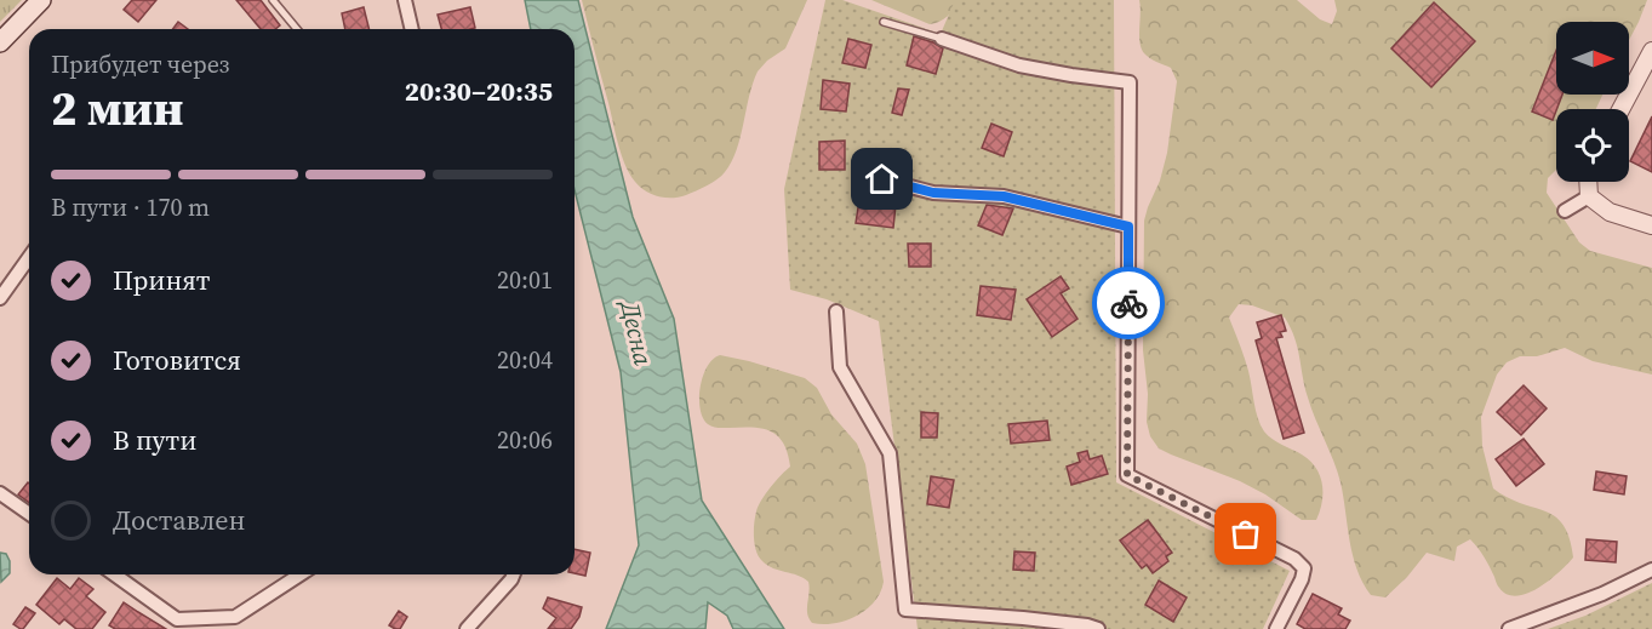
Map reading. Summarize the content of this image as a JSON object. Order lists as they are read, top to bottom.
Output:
{
  "water": ["Десна"],
  "north": "right",
  "page": {
    "heading": ["2 мин", "Прибудет через", "20:30–20:35"],
    "bar": "В пути · 170 m",
    "list": [
      ["Принят", "20:01"],
      ["Готовится", "20:04"],
      ["В пути", "20:06"],
      "Доставлен"
    ]
  }
}
